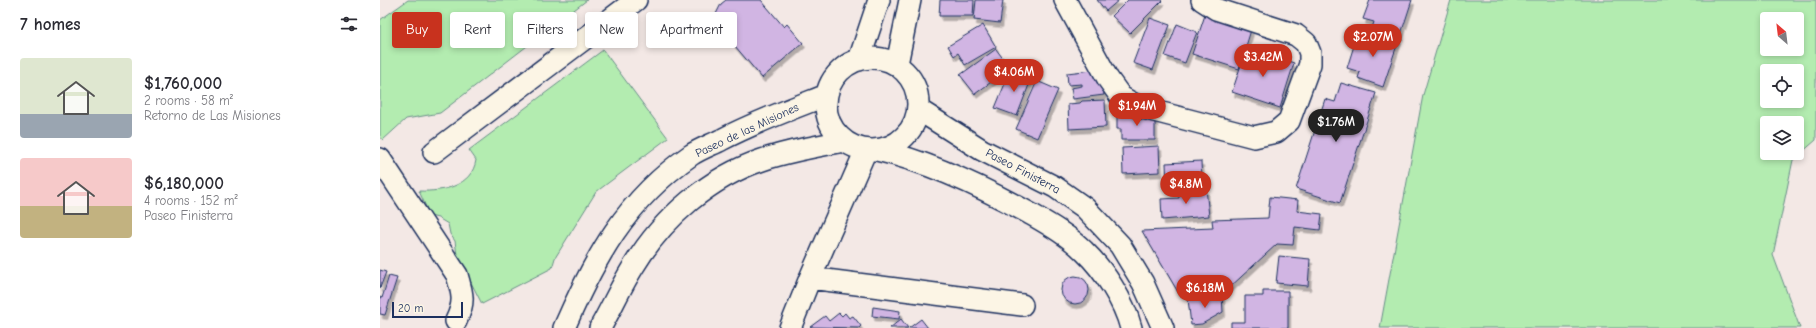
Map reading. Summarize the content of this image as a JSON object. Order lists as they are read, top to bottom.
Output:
{
  "streets": {
    "street": ["Paseo de las Misiones", "Paseo Finisterra"]
  },
  "crossings": [
    ["Paseo de las Misiones", "Paseo Finisterra"]
  ],
  "scale_bar": "20 m",
  "north": "top left",
  "page": {
    "heading": "7 homes",
    "chip": [
      "Buy",
      "Rent",
      "Filters",
      "New",
      "Apartment"
    ],
    "price": [
      "$2.07M",
      "$3.42M",
      "$4.06M",
      "$1.94M",
      "$1.76M",
      "$4.8M",
      "$6.18M"
    ],
    "list": [
      {
        "name": "$1,760,000",
        "note": "2 rooms · 58 m² · Retorno de Las Misiones"
      },
      {
        "name": "$6,180,000",
        "note": "4 rooms · 152 m² · Paseo Finisterra"
      }
    ],
    "scale": "20 m"
  }
}
